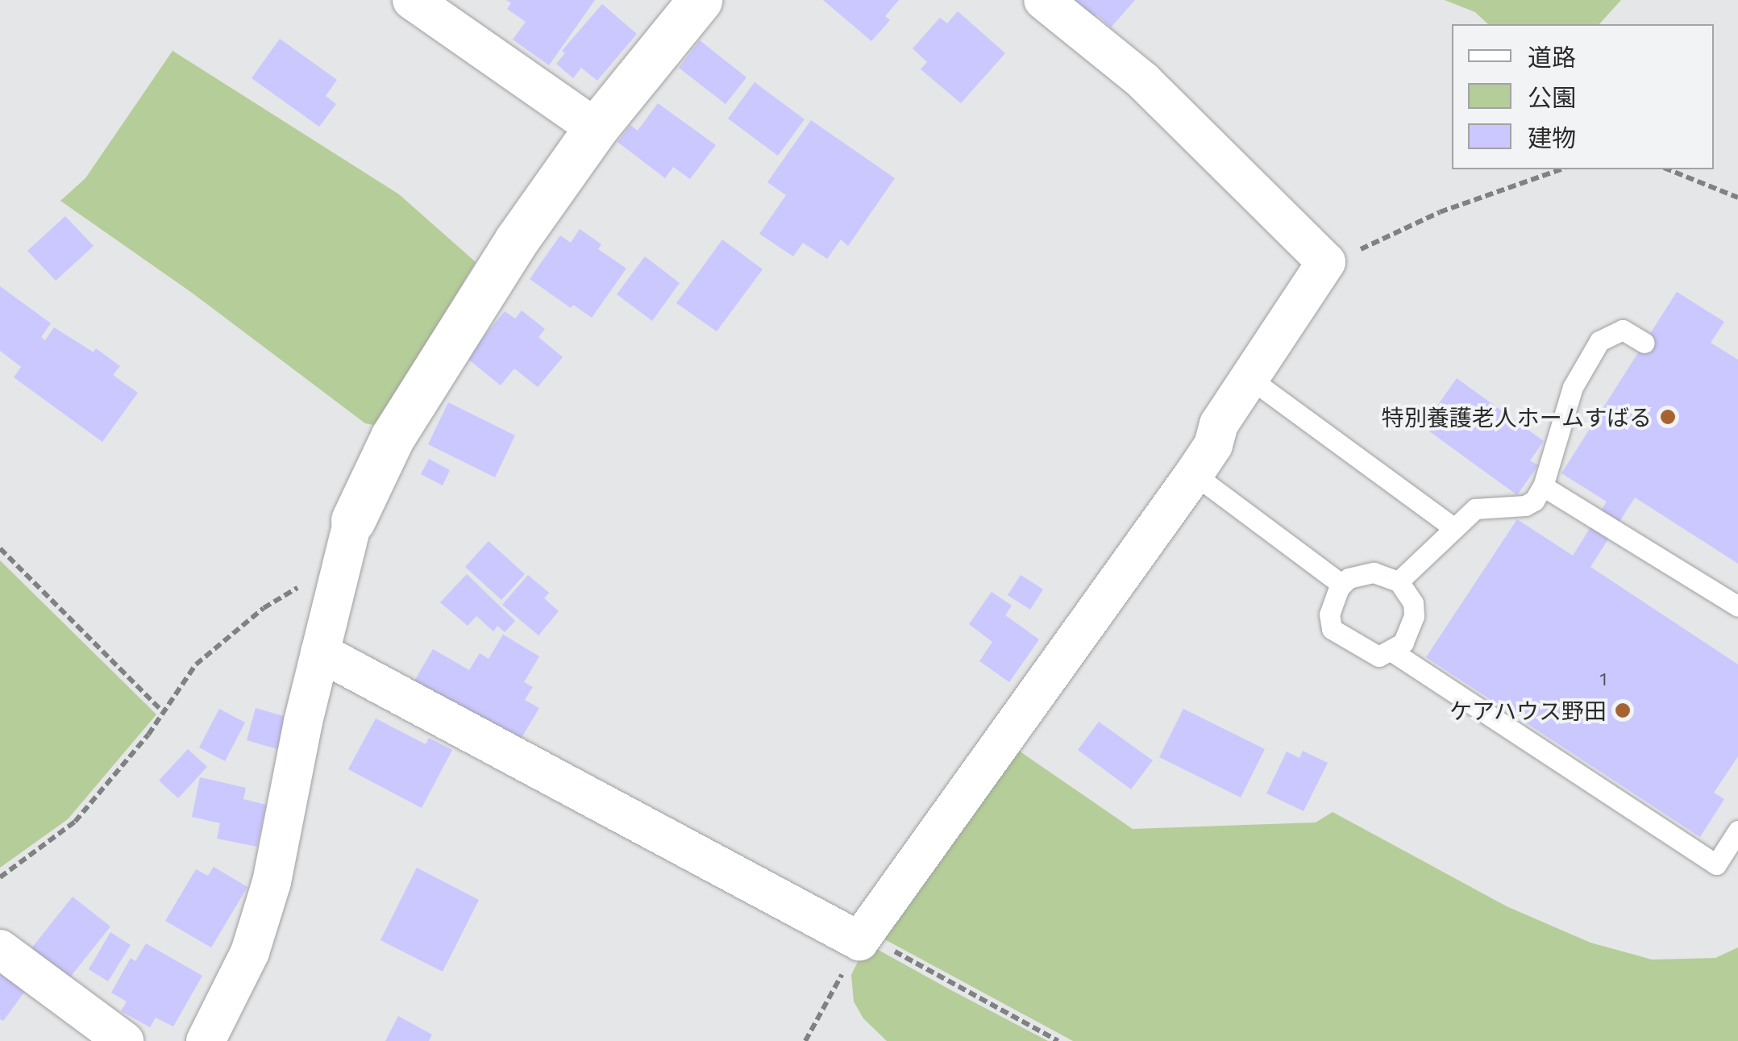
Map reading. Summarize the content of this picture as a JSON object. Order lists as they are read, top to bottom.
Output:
{
  "places": ["特別養護老人ホームすばる", "ケアハウス野田"],
  "house_numbers": ["1"],
  "legend": ["道路", "公園", "建物"]
}
